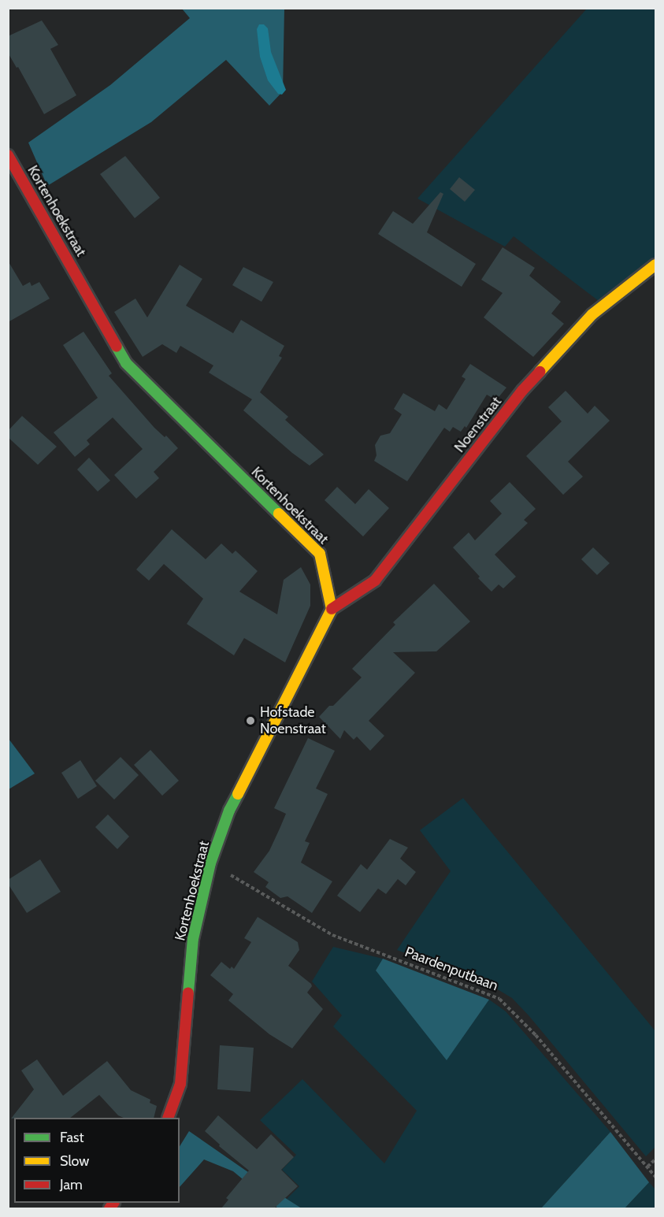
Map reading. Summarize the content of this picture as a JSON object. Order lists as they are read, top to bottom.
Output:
{
  "streets": {
    "street": ["Kortenhoekstraat", "Noenstraat"],
    "path": ["Paardenputbaan"]
  },
  "crossings": [
    ["Kortenhoekstraat", "Noenstraat"],
    ["Kortenhoekstraat", "Paardenputbaan"]
  ],
  "places": ["Hofstade Noenstraat"],
  "legend": ["Fast", "Slow", "Jam"]
}
